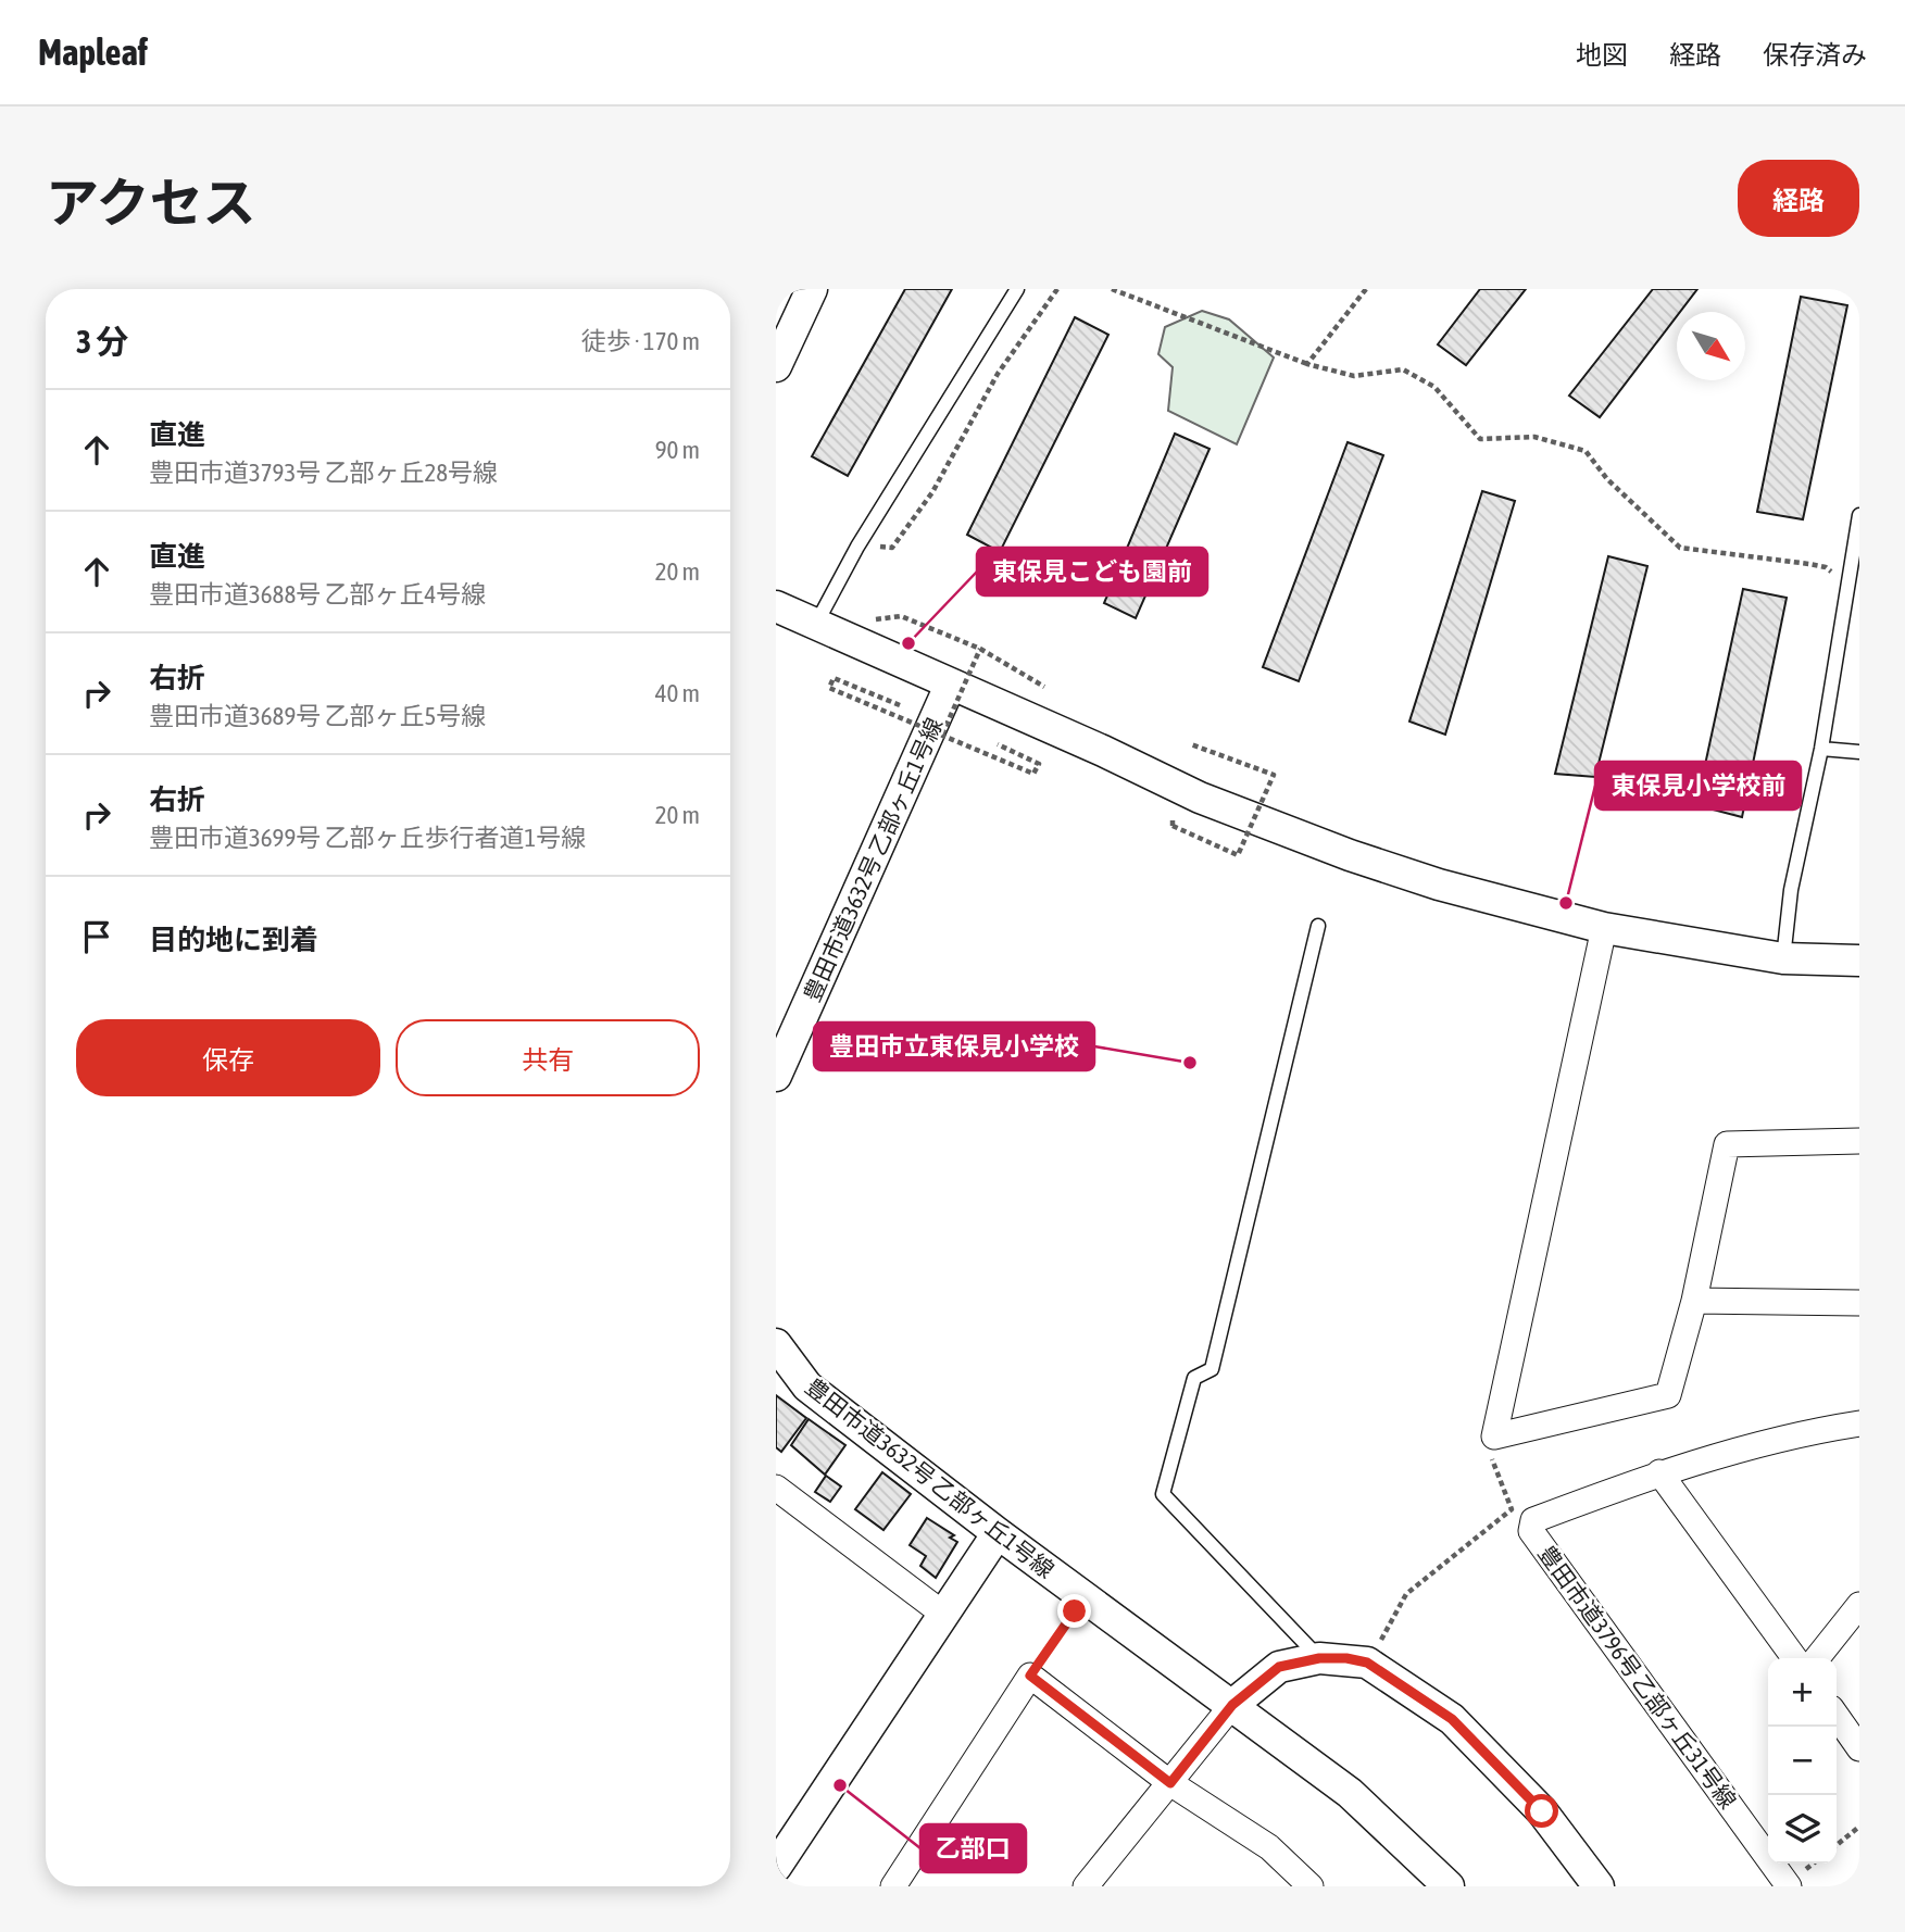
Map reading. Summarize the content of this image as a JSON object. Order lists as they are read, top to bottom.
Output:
{
  "streets": {
    "street": ["豊田市道3632号 乙部ヶ丘1号線", "豊田市道3796号 乙部ヶ丘31号線"]
  },
  "places": [
    "東保見こども園前",
    "東保見小学校前",
    "豊田市立東保見小学校",
    "乙部口"
  ],
  "north": "bottom right",
  "page": {
    "header": "Mapleaf",
    "nav": ["地図", "経路", "保存済み"],
    "title": "アクセス",
    "buttons": [
      "経路",
      ["保存", "共有"]
    ],
    "heading": ["3 分", "徒歩 · 170 m"],
    "list": [
      ["直進", "豊田市道3793号 乙部ヶ丘28号線", "90 m"],
      ["直進", "豊田市道3688号 乙部ヶ丘4号線", "20 m"],
      ["右折", "豊田市道3689号 乙部ヶ丘5号線", "40 m"],
      ["右折", "豊田市道3699号 乙部ヶ丘歩行者道1号線", "20 m"],
      "目的地に到着"
    ],
    "map_buttons": ["+", "−"]
  }
}
